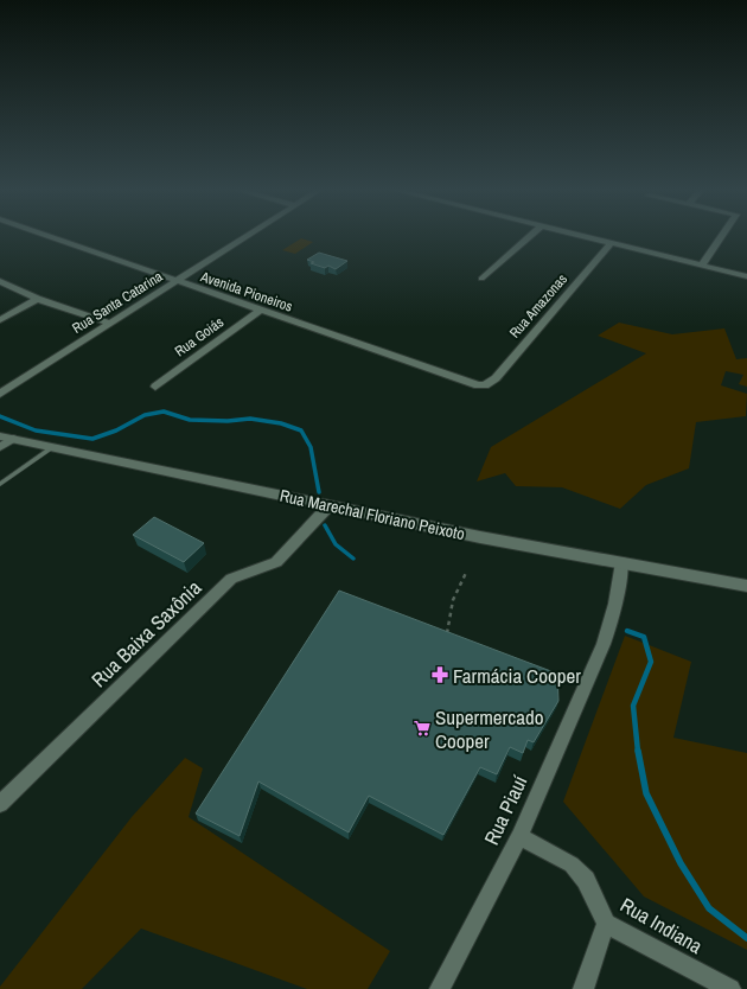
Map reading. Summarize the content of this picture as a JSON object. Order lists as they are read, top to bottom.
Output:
{
  "streets": {
    "main road": ["Rua Marechal Floriano Peixoto"],
    "street": [
      "Avenida Pioneiros",
      "Rua Santa Catarina",
      "Rua Amazonas",
      "Rua Goiás",
      "Rua Baixa Saxônia",
      "Rua Piauí",
      "Rua Indiana"
    ]
  },
  "crossings": [
    ["Avenida Pioneiros", "Rua Santa Catarina"],
    ["Avenida Pioneiros", "Rua Amazonas"],
    ["Avenida Pioneiros", "Rua Goiás"],
    ["Rua Marechal Floriano Peixoto", "Rua Baixa Saxônia"],
    ["Rua Marechal Floriano Peixoto", "Rua Piauí"],
    ["Rua Piauí", "Rua Indiana"]
  ],
  "places": {
    "pharmacy": ["Farmácia Cooper"],
    "supermarket": ["Supermercado Cooper"]
  }
}
